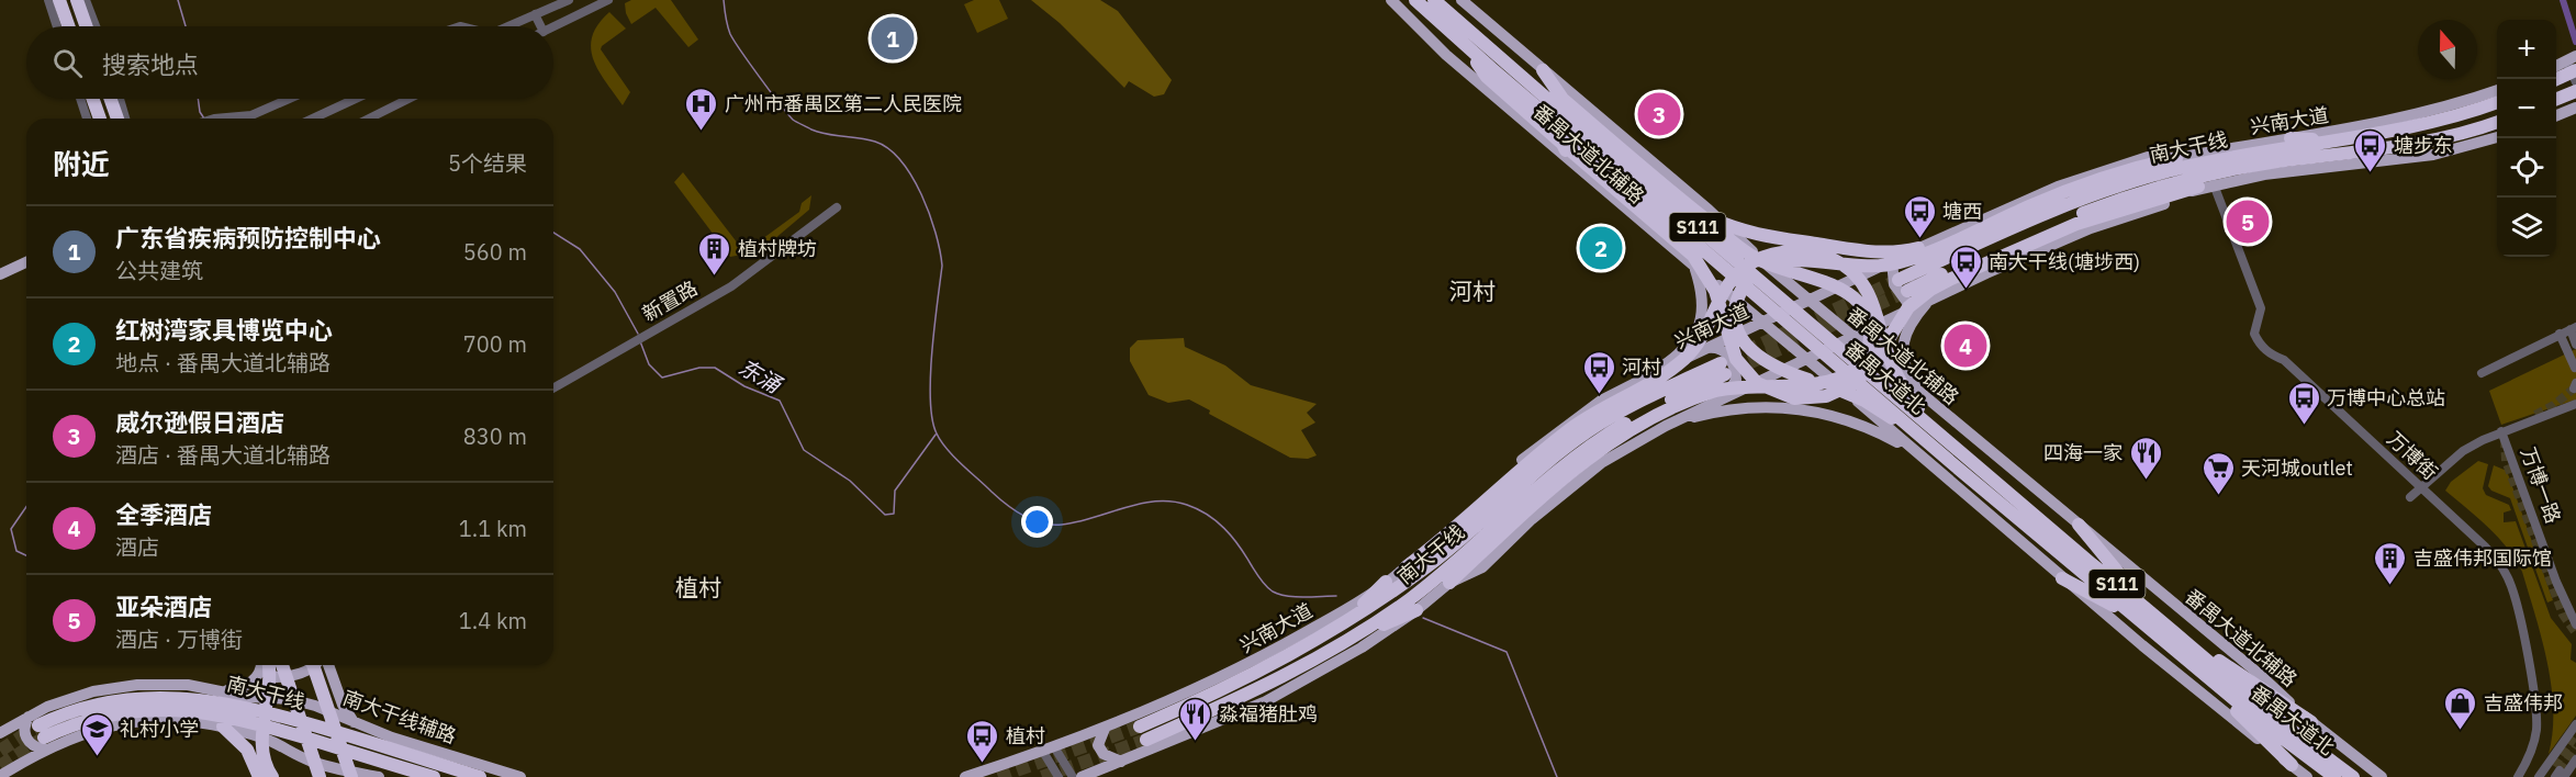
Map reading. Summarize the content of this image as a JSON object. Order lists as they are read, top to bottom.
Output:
{
  "streets": {
    "highway": ["南大干线", "S111", "番禺大道北"],
    "main road": [
      "兴南大道",
      "番禺大道北辅路",
      "番禺大道北铺路",
      "南大干线辅路"
    ],
    "street": ["新置路", "万博街", "万博一路"]
  },
  "crossings": [
    ["兴南大道", "番禺大道北辅路"],
    ["兴南大道", "番禺大道北铺路"],
    ["南大干线", "南大干线辅路"],
    ["番禺大道北辅路", "番禺大道北铺路"]
  ],
  "districts": ["河村", "植村"],
  "water": ["东涌"],
  "places": {
    "hospital": ["广州市番禺区第二人民医院"],
    "bus stop": [
      "塘步东",
      "塘西",
      "南大干线(塘埗西)",
      "河村",
      "万博中心总站",
      "植村"
    ],
    "building": ["植村牌坊", "吉盛伟邦国际馆"],
    "restaurant": ["四海一家", "淼福猪肚鸡"],
    "supermarket": ["天河城outlet"],
    "shop": ["吉盛伟邦"],
    "school or university": ["礼村小学"]
  },
  "north": "top",
  "page": {
    "pins": [
      "1",
      "3",
      "5",
      "2",
      "4"
    ],
    "map_buttons": ["+", "−"],
    "search": "搜索地点",
    "heading": ["附近", "5个结果"],
    "list": [
      {
        "mark": "1",
        "name": "广东省疾病预防控制中心",
        "note": "公共建筑",
        "value": "560 m"
      },
      {
        "mark": "2",
        "name": "红树湾家具博览中心",
        "note": "地点 · 番禺大道北辅路",
        "value": "700 m"
      },
      {
        "mark": "3",
        "name": "威尔逊假日酒店",
        "note": "酒店 · 番禺大道北辅路",
        "value": "830 m"
      },
      {
        "mark": "4",
        "name": "全季酒店",
        "note": "酒店",
        "value": "1.1 km"
      },
      {
        "mark": "5",
        "name": "亚朵酒店",
        "note": "酒店 · 万博街",
        "value": "1.4 km"
      }
    ]
  }
}
